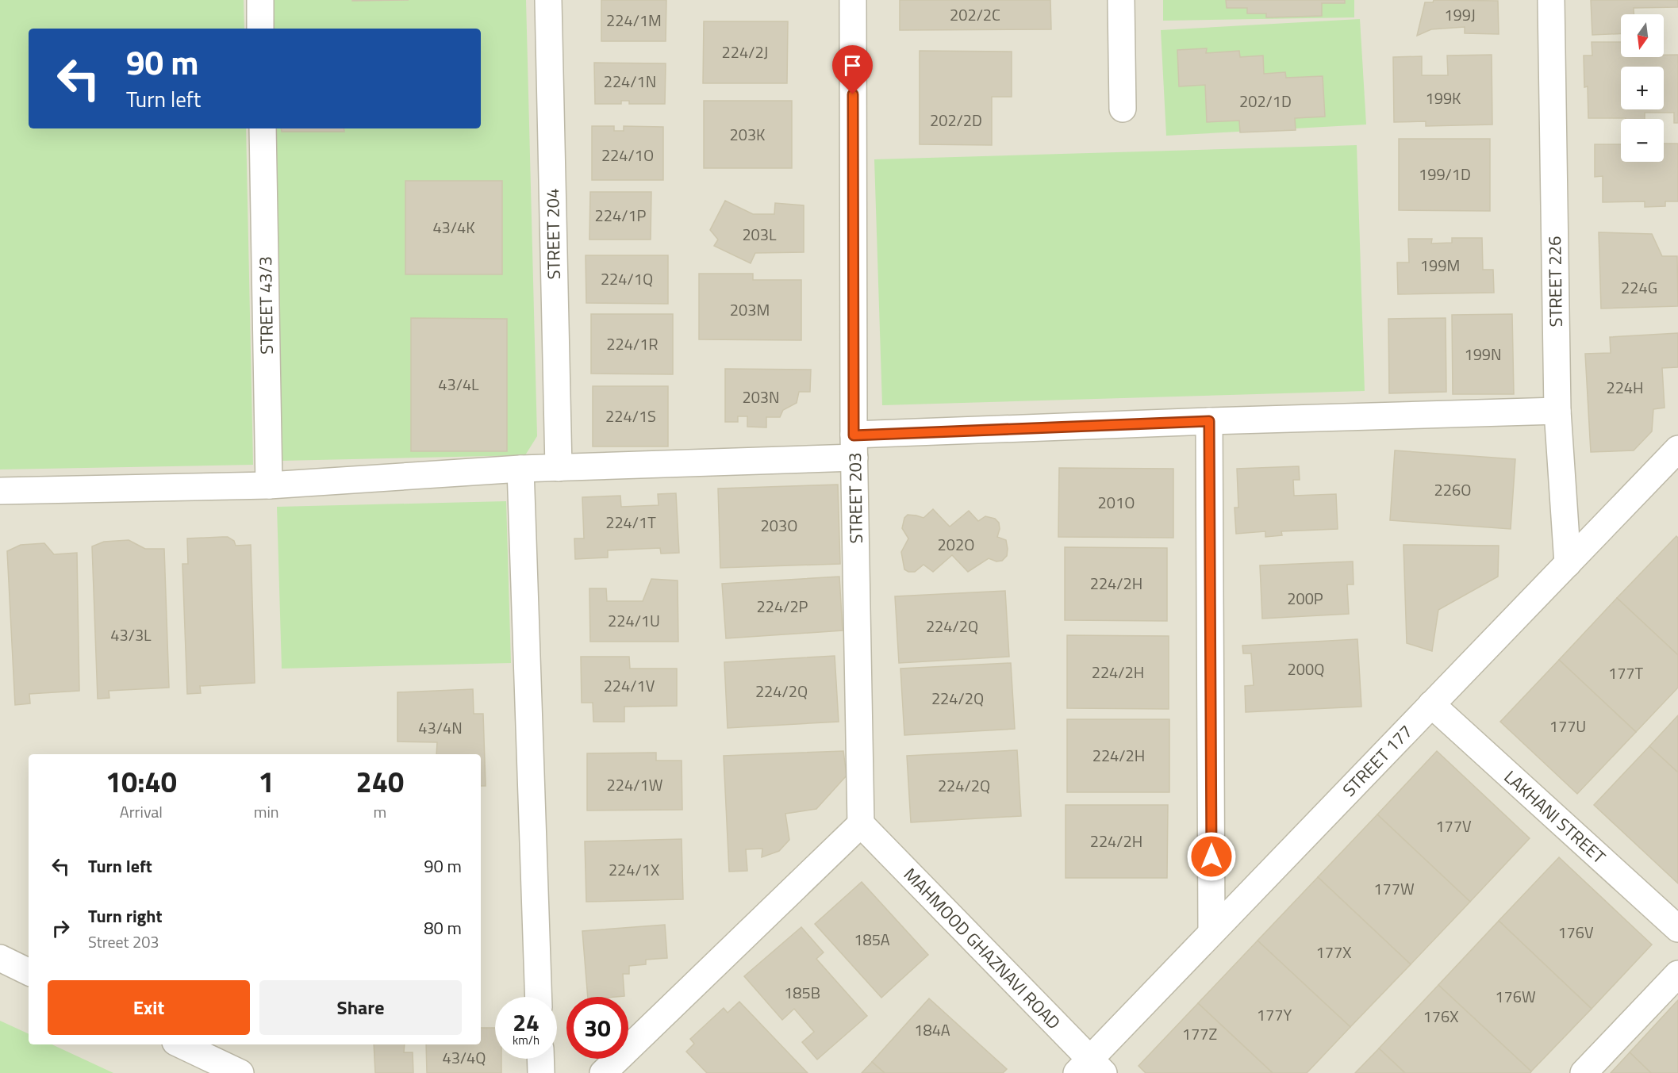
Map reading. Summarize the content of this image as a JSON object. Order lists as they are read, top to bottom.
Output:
{
  "streets": {
    "street": [
      "STREET 204",
      "STREET 226",
      "STREET 43/3",
      "STREET 203",
      "STREET 177",
      "LAKHANI STREET",
      "MAHMOOD GHAZNAVI ROAD"
    ]
  },
  "crossings": [
    ["STREET 226", "STREET 177"],
    ["STREET 203", "MAHMOOD GHAZNAVI ROAD"],
    ["STREET 177", "LAKHANI STREET"],
    ["STREET 177", "MAHMOOD GHAZNAVI ROAD"]
  ],
  "house_numbers": [
    "202/2C",
    "199J",
    "224/1M",
    "224/2J",
    "224/1N",
    "199K",
    "202/1D",
    "202/2D",
    "203K",
    "224/1O",
    "199/1D",
    "224/1P",
    "43/4K",
    "203L",
    "199M",
    "224/1Q",
    "224G",
    "203M",
    "224/1R",
    "199N",
    "43/4L",
    "224H",
    "203N",
    "224/1S",
    "226O",
    "201O",
    "224/1T",
    "203O",
    "202O",
    "224/2H",
    "200P",
    "224/2P",
    "224/1U",
    "224/2Q",
    "43/3L",
    "200Q",
    "224/2H",
    "177T",
    "224/1V",
    "224/2Q",
    "224/2Q",
    "177U",
    "43/4N",
    "224/2H",
    "224/1W",
    "224/2Q",
    "177V",
    "224/2H",
    "224/1X",
    "177W",
    "176V",
    "185A",
    "177X",
    "185B",
    "176W",
    "177Y",
    "176X",
    "184A",
    "177Z",
    "43/4Q"
  ],
  "north": "bottom",
  "page": {
    "map_buttons": ["+", "−"],
    "turn": ["90 m", "Turn left"],
    "eta": [
      "10:40",
      "Arrival",
      "1",
      "min",
      "240",
      "m"
    ],
    "list": [
      {
        "name": "Turn left",
        "value": "90 m"
      },
      {
        "name": "Turn right",
        "note": "Street 203",
        "value": "80 m"
      }
    ],
    "buttons": ["Exit", "Share"],
    "speed": "24 km/h",
    "limit": "30"
  }
}
